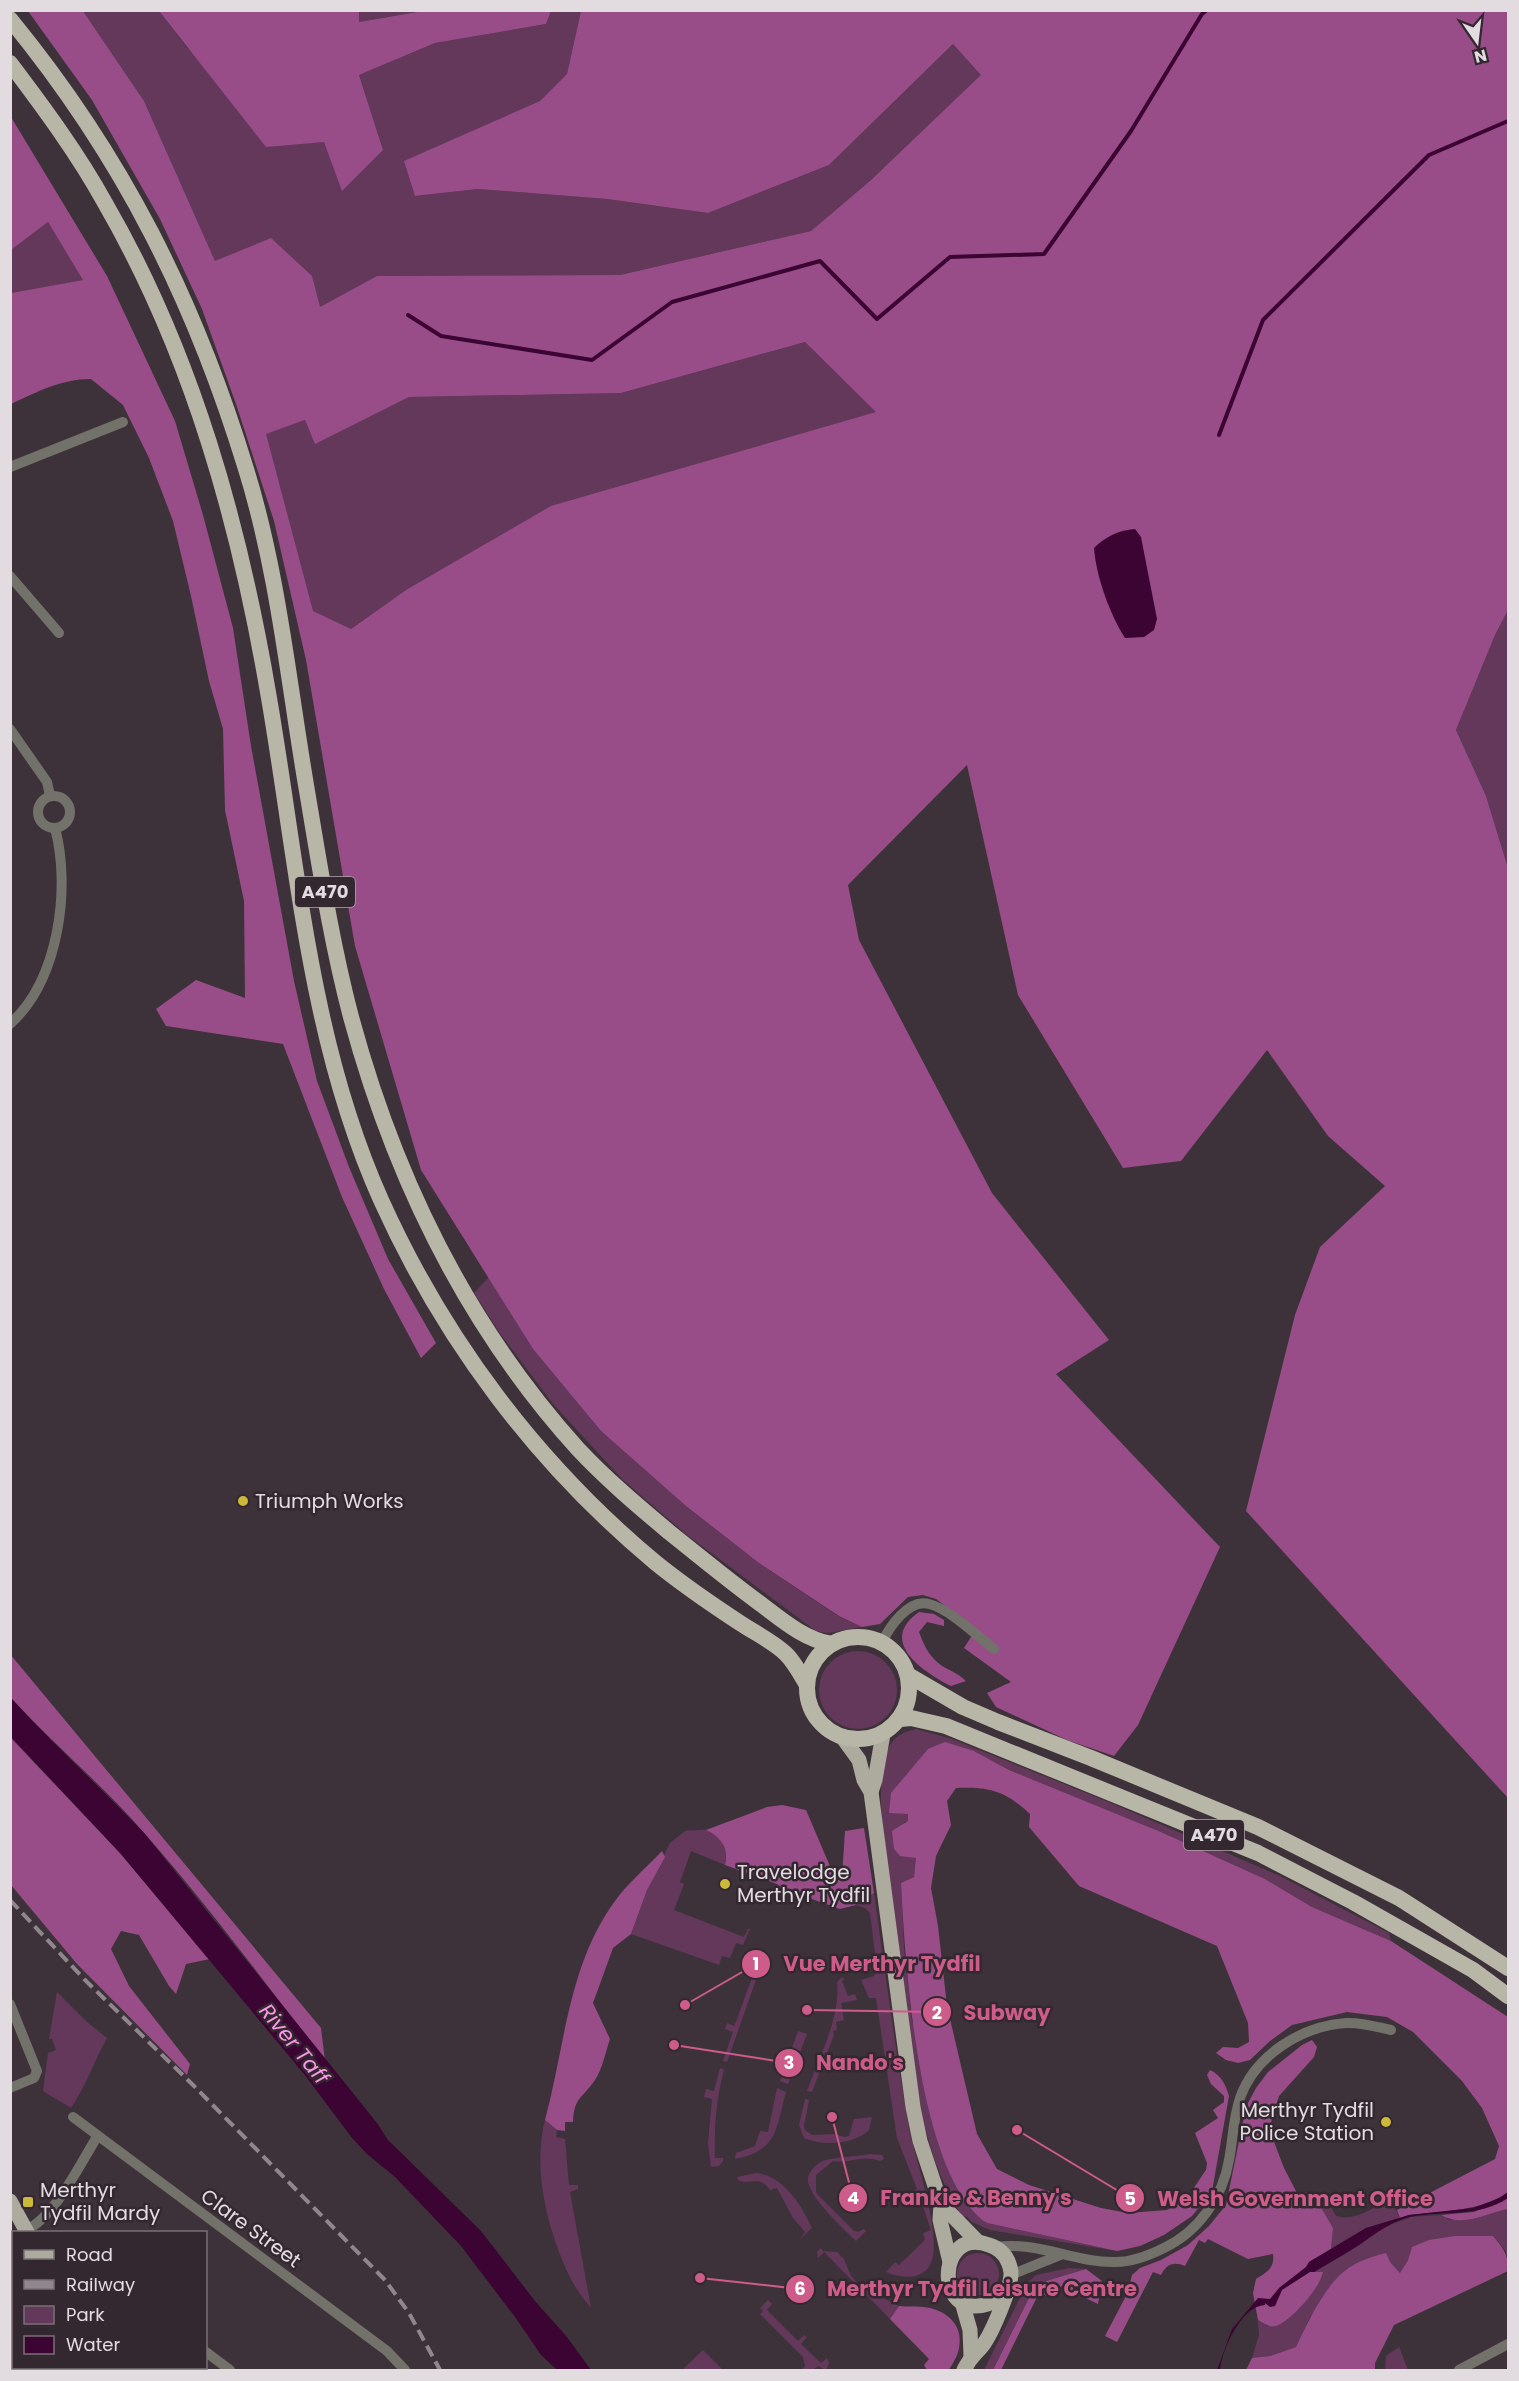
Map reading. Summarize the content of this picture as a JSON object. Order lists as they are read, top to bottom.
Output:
{
  "streets": {
    "highway": ["A470"],
    "street": ["Clare Street"]
  },
  "water": ["River Taff"],
  "places": {
    "other": [
      "Triumph Works",
      "Travelodge Merthyr Tydfil",
      "Vue Merthyr Tydfil",
      "Subway",
      "Nando's",
      "Frankie & Benny's",
      "Merthyr Tydfil Police Station",
      "Welsh Government Office",
      "Merthyr Tydfil Leisure Centre"
    ],
    "transit": ["Merthyr Tydfil Mardy"]
  },
  "legend": [
    "Road",
    "Railway",
    "Park",
    "Water"
  ],
  "north": "bottom"
}
